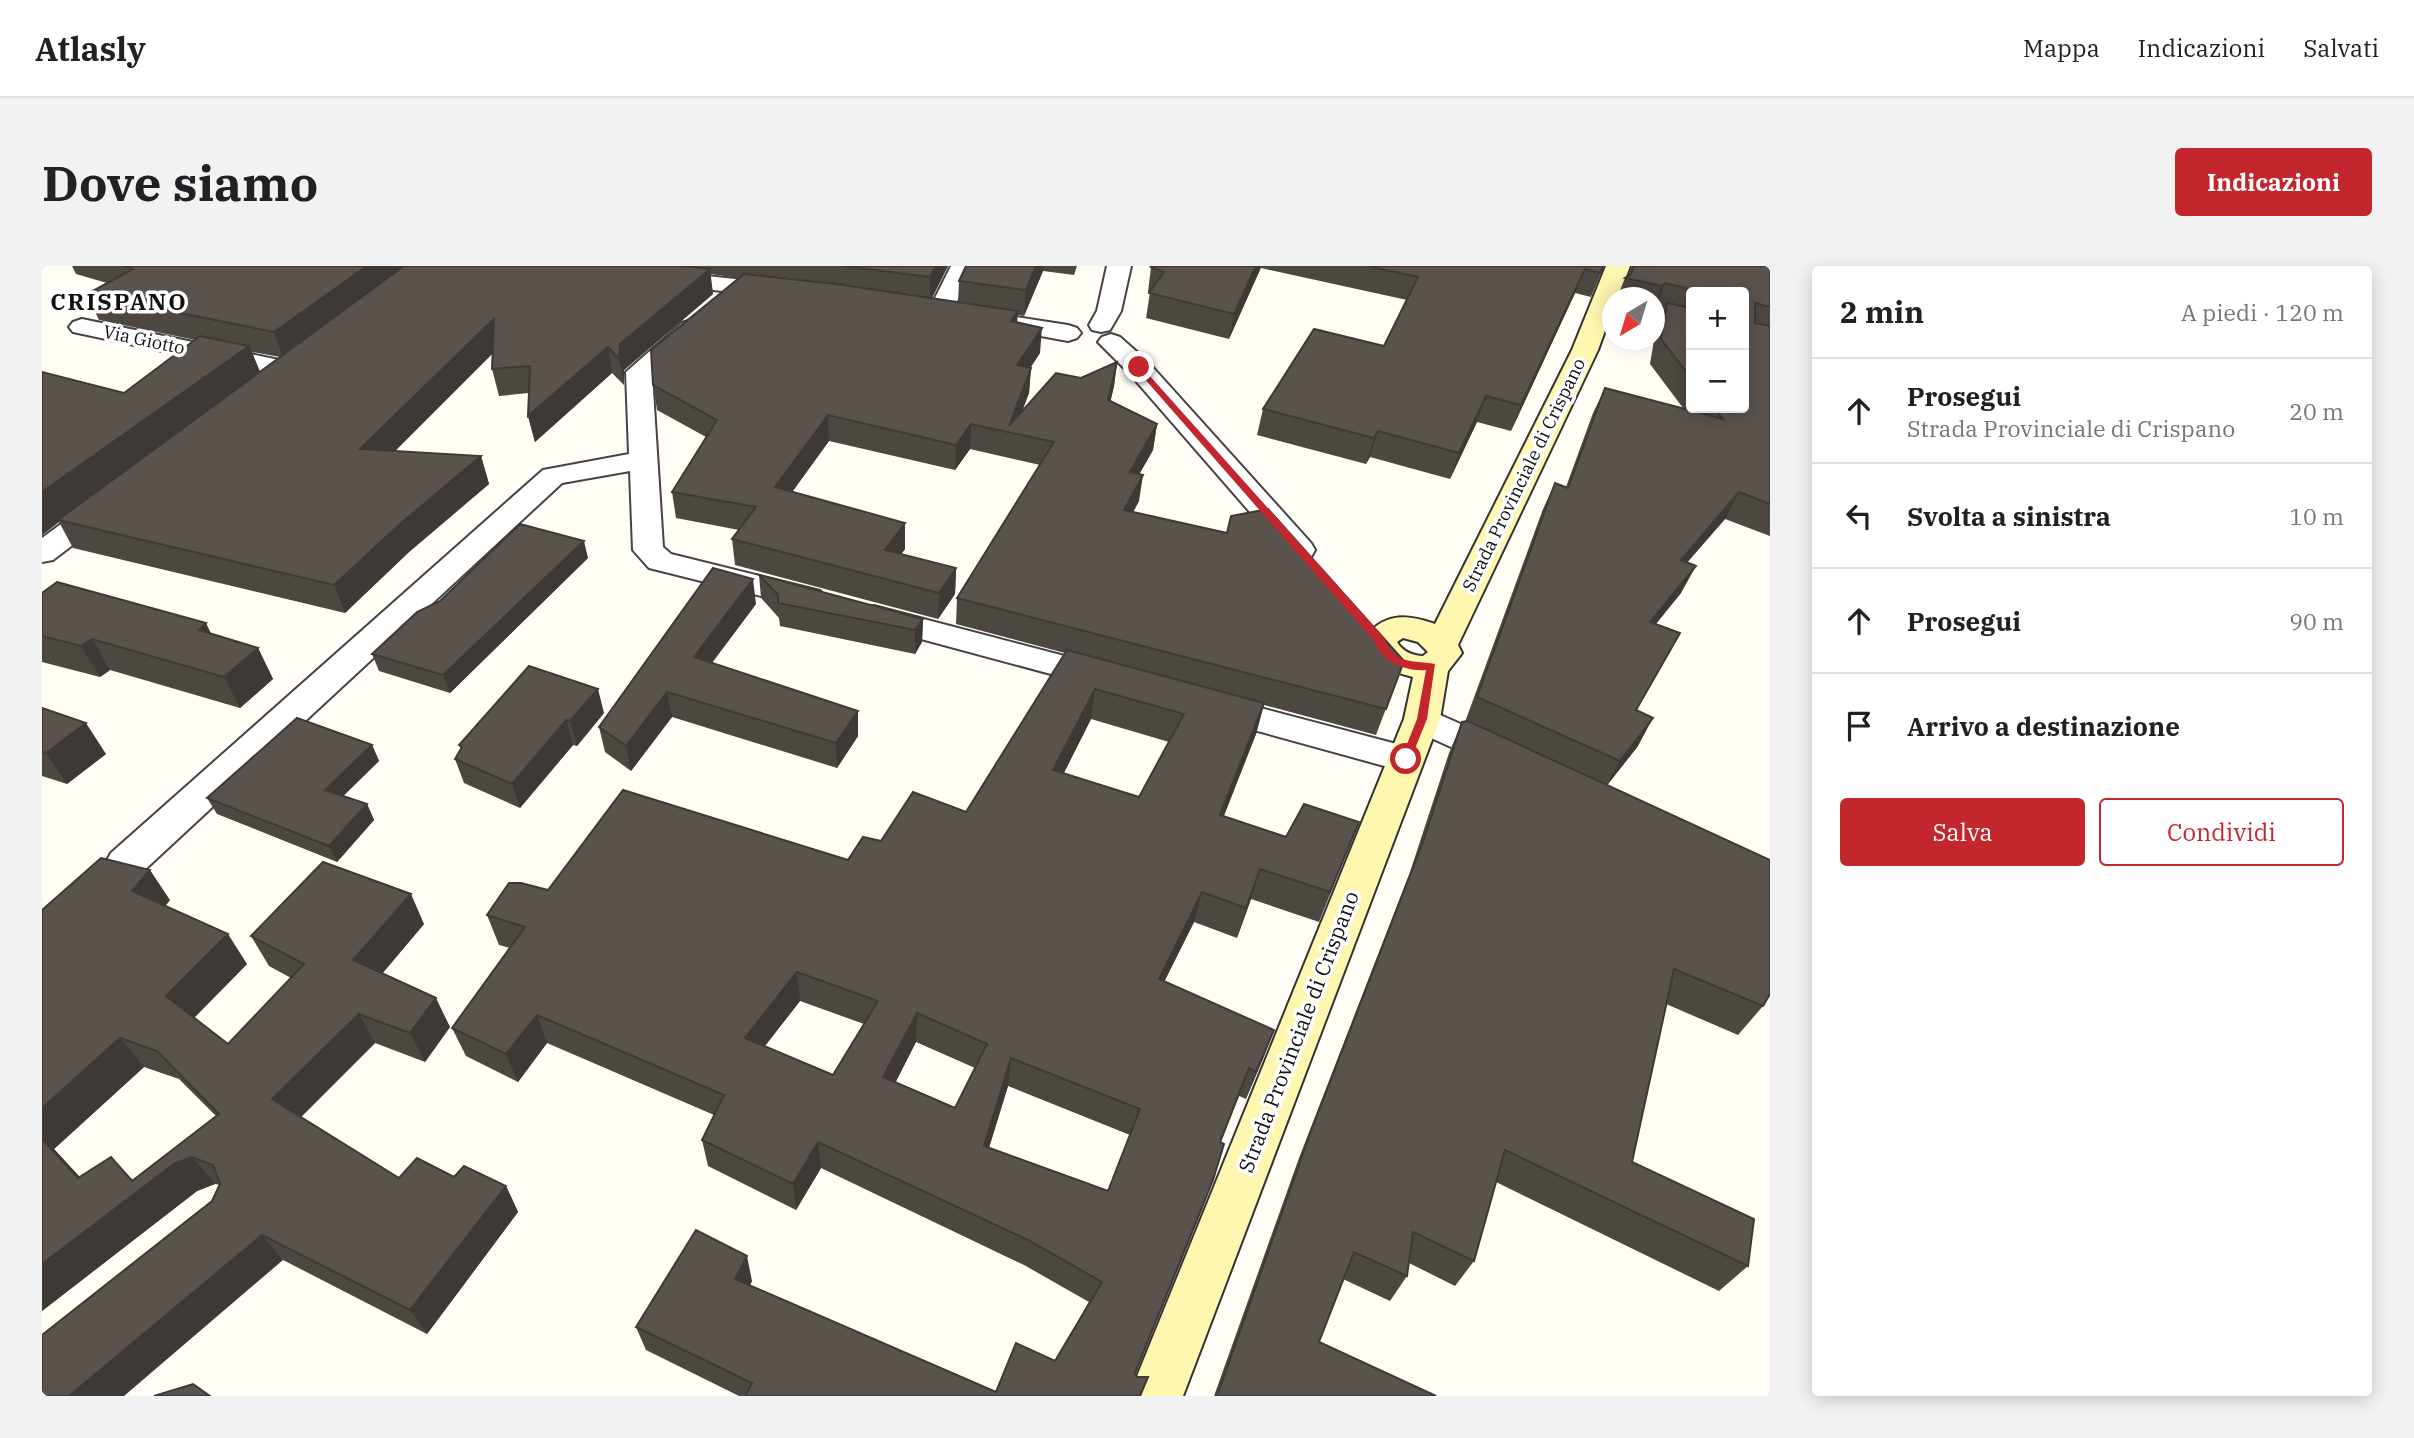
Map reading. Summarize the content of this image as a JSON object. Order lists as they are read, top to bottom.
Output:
{
  "streets": {
    "street": ["Via Giotto", "Strada Provinciale di Crispano"]
  },
  "districts": ["CRISPANO"],
  "north": "bottom left",
  "page": {
    "header": "Atlasly",
    "nav": ["Mappa", "Indicazioni", "Salvati"],
    "buttons": [
      "Indicazioni",
      ["Salva", "Condividi"]
    ],
    "title": "Dove siamo",
    "heading": ["2 min", "A piedi · 120 m"],
    "map_buttons": ["+", "−"],
    "list": [
      ["Prosegui", "Strada Provinciale di Crispano", "20 m"],
      ["Svolta a sinistra", "10 m"],
      ["Prosegui", "90 m"],
      "Arrivo a destinazione"
    ]
  }
}
